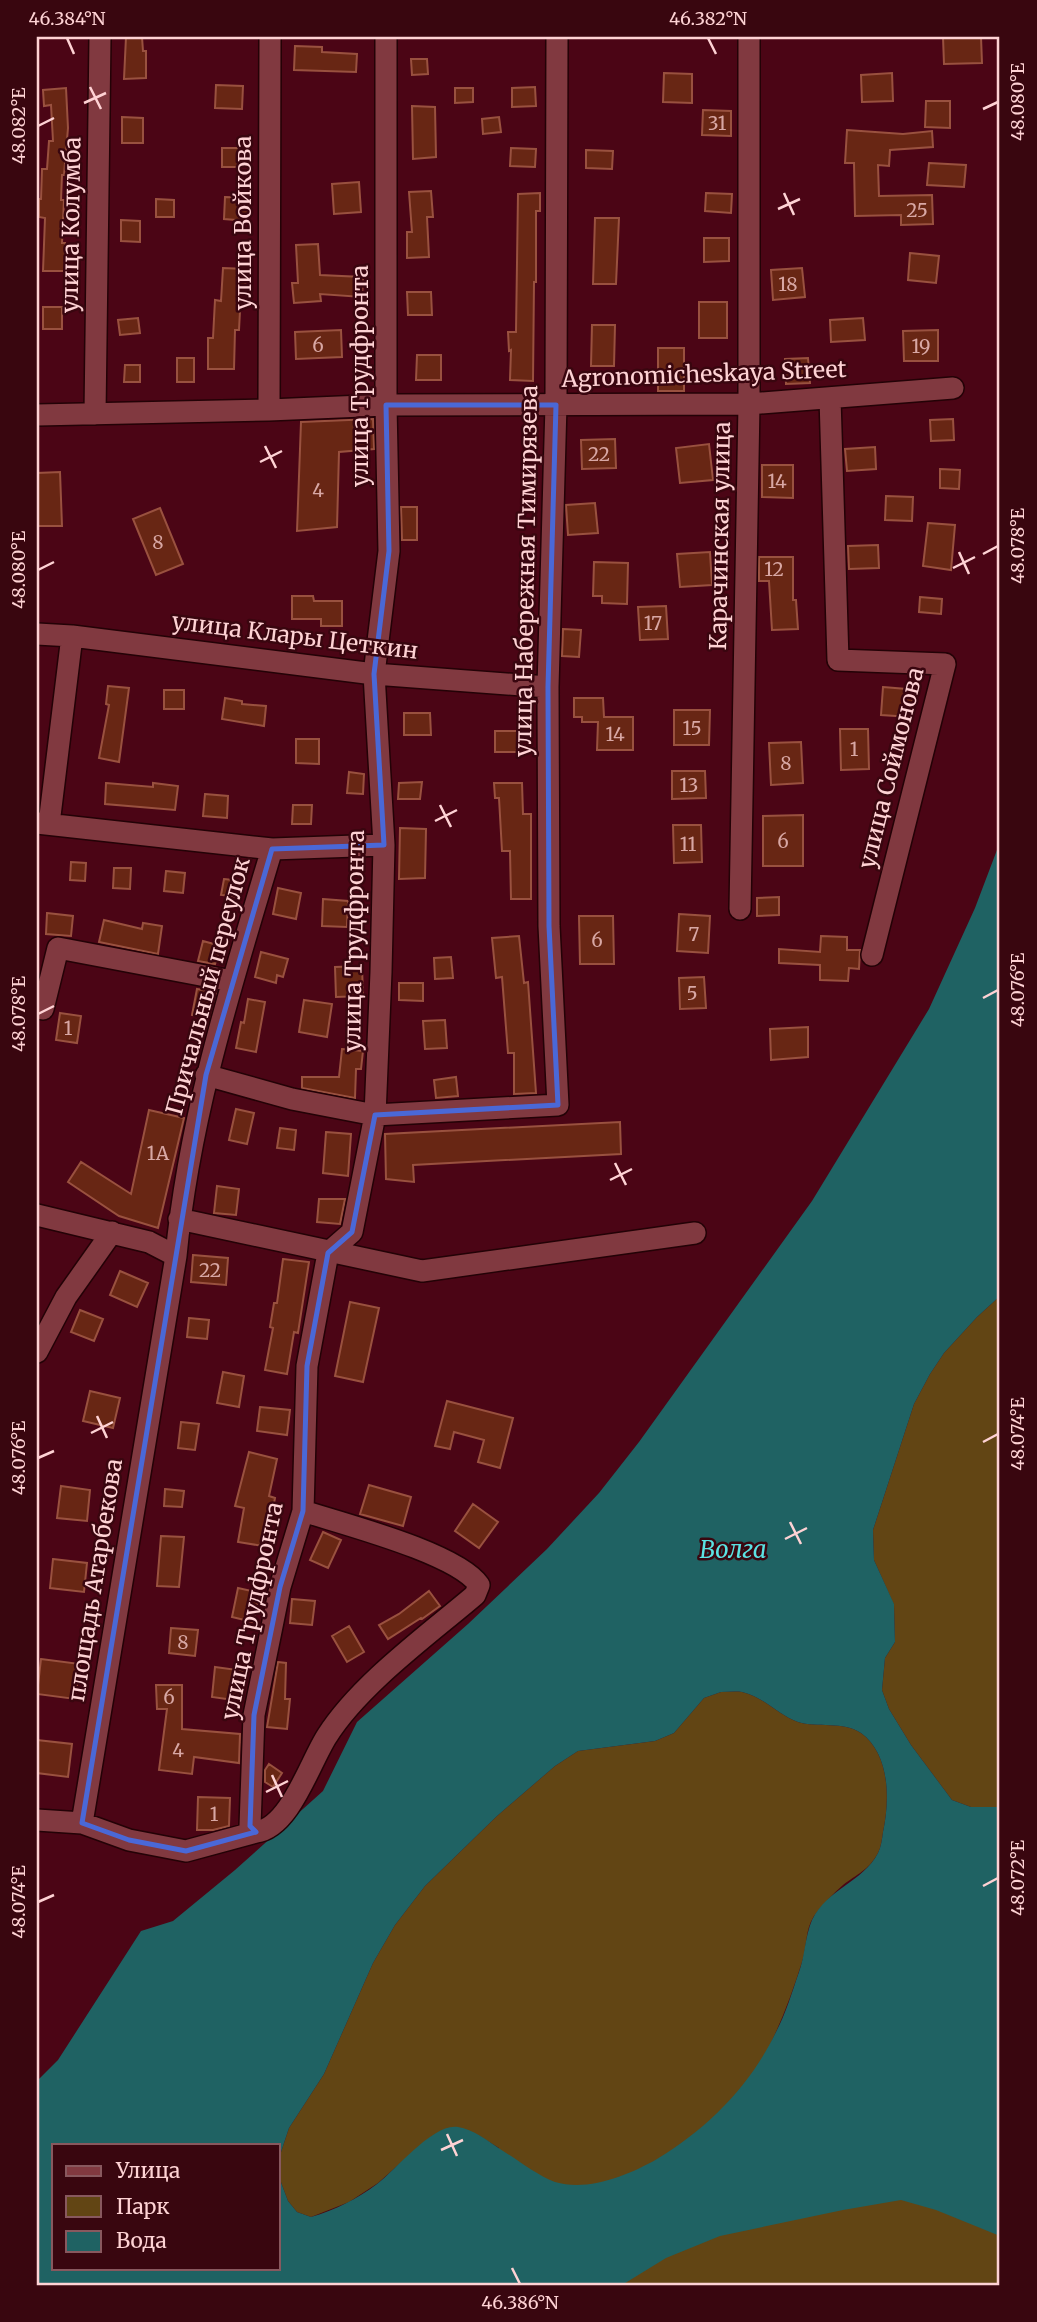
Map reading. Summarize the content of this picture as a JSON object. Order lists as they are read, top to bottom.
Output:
{
  "streets": {
    "street": [
      "улица Войкова",
      "улица Колумба",
      "Agronomicheskaya Street",
      "улица Трудфронта",
      "Карачинская улица",
      "улица Набережная Тимирязева",
      "улица Клары Цеткин",
      "улица Соймонова",
      "Причальный переулок",
      "площадь Атарбекова"
    ]
  },
  "crossings": [
    ["улица Войкова", "Agronomicheskaya Street"],
    ["улица Колумба", "Agronomicheskaya Street"],
    ["Agronomicheskaya Street", "улица Трудфронта"],
    ["Agronomicheskaya Street", "Карачинская улица"],
    ["Agronomicheskaya Street", "улица Набережная Тимирязева"],
    ["Agronomicheskaya Street", "улица Соймонова"],
    ["улица Трудфронта", "улица Набережная Тимирязева"],
    ["улица Трудфронта", "улица Клары Цеткин"],
    ["улица Набережная Тимирязева", "улица Клары Цеткин"],
    ["Причальный переулок", "площадь Атарбекова"]
  ],
  "water": ["Волга"],
  "house_numbers": [
    "31",
    "25",
    "18",
    "6",
    "19",
    "22",
    "14",
    "4",
    "8",
    "12",
    "17",
    "15",
    "14",
    "1",
    "8",
    "13",
    "6",
    "11",
    "7",
    "6",
    "5",
    "1",
    "1А",
    "22",
    "8",
    "6",
    "4",
    "1"
  ],
  "legend": ["Улица", "Парк", "Вода"],
  "coordinates": [
    "46.384°N",
    "46.382°N",
    "48.080°E",
    "48.082°E",
    "48.078°E",
    "48.076°E",
    "48.074°E",
    "48.072°E",
    "46.386°N"
  ]
}
